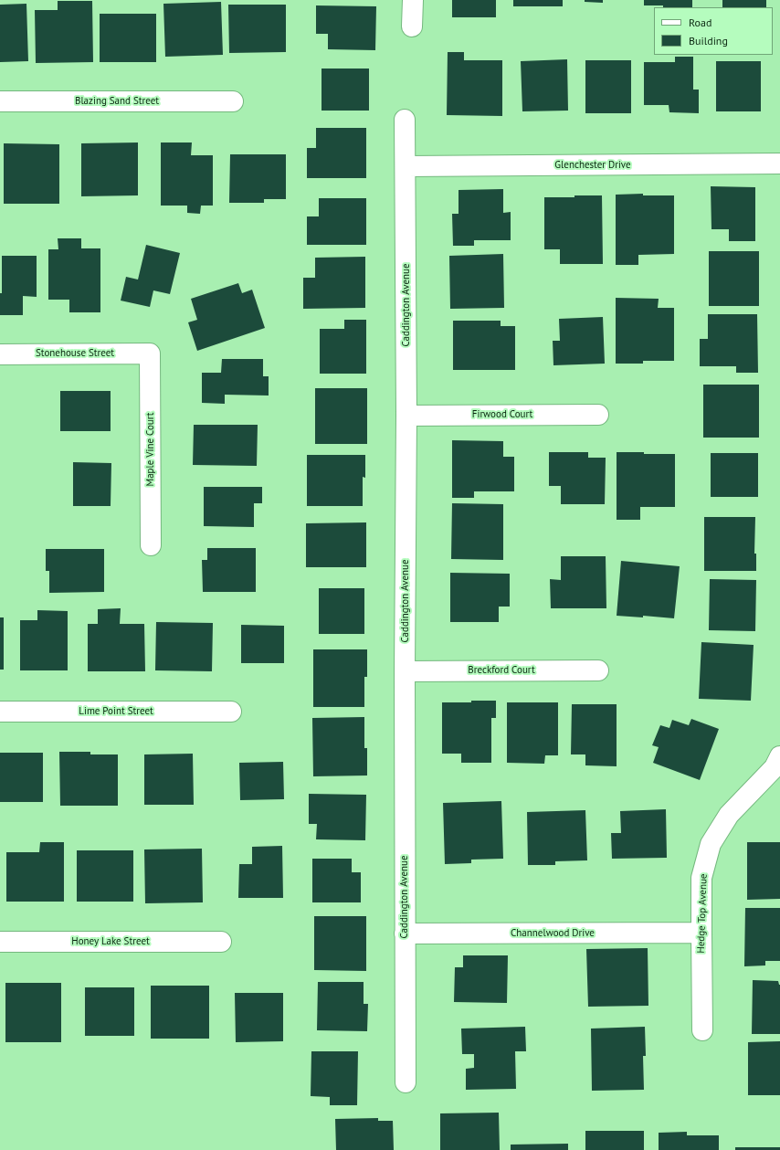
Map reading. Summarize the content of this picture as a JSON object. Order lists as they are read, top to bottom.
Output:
{
  "streets": {
    "street": [
      "Blazing Sand Street",
      "Glenchester Drive",
      "Caddington Avenue",
      "Stonehouse Street",
      "Firwood Court",
      "Maple Vine Court",
      "Breckford Court",
      "Lime Point Street",
      "Hedge Top Avenue",
      "Channelwood Drive",
      "Honey Lake Street"
    ]
  },
  "crossings": [
    ["Glenchester Drive", "Caddington Avenue"],
    ["Caddington Avenue", "Firwood Court"],
    ["Caddington Avenue", "Breckford Court"],
    ["Caddington Avenue", "Channelwood Drive"],
    ["Stonehouse Street", "Maple Vine Court"],
    ["Hedge Top Avenue", "Channelwood Drive"]
  ],
  "legend": ["Road", "Building"]
}
